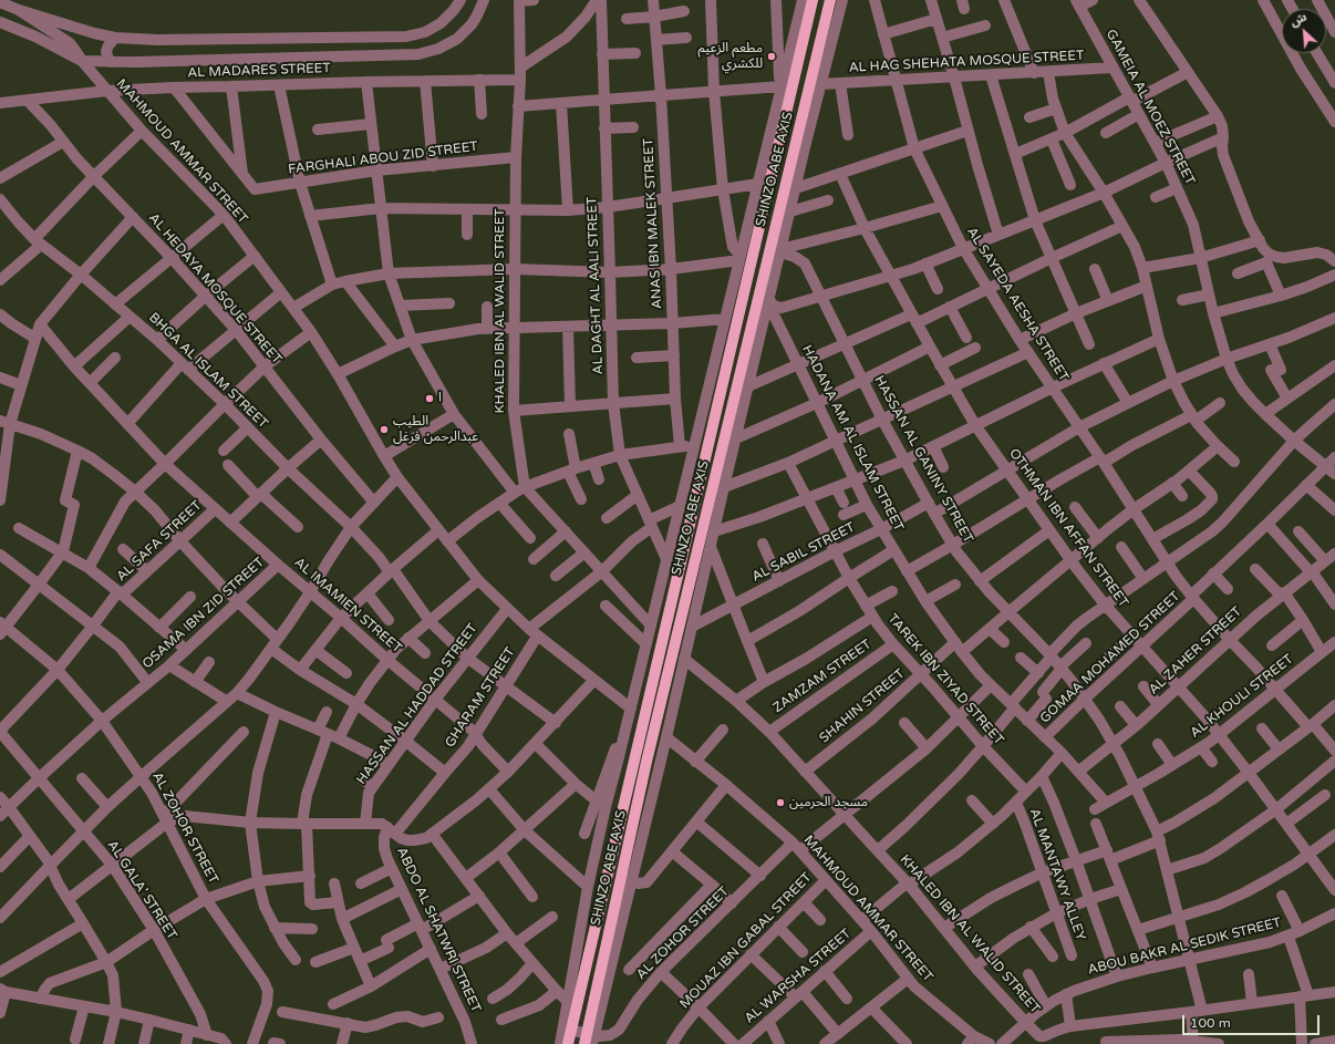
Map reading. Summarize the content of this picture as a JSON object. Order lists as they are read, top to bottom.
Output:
{
  "streets": {
    "main road": ["SHINZO ABE AXIS"],
    "street": [
      "AL HAG SHEHATA MOSQUE STREET",
      "AL MADARES STREET",
      "GAMEIA AL MOEZ STREET",
      "MAHMOUD AMMAR STREET",
      "FARGHALI ABOU ZID STREET",
      "ANAS IBN MALEK STREET",
      "AL DAGHT AL AALI STREET",
      "AL HEDAYA MOSQUE STREET",
      "AL SAYEDA AESHA STREET",
      "KHALED IBN AL WALID STREET",
      "BHGA AL ISLAM STREET",
      "HADANA AM AL ISLAM STREET",
      "HASSAN AL GANINY STREET",
      "OTHMAN IBN AFFAN STREET",
      "AL SAFA STREET",
      "AL SABIL STREET",
      "AL IMAMIEN STREET",
      "OSAMA IBN ZID STREET",
      "AL ZAHER STREET",
      "GOMAA MOHAMED STREET",
      "ZAMZAM STREET",
      "TAREK IBN ZIYAD STREET",
      "AL KHOULI STREET",
      "GHARAM STREET",
      "HASSAN AL HADDAD STREET",
      "SHAHIN STREET",
      "AL ZOHOR STREET",
      "AL MANTAWY ALLEY",
      "AL GALA' STREET",
      "ABDO AL SHATWRI STREET",
      "MOUAZ IBN GABAL STREET",
      "ABOU BAKR AL SEDIK STREET",
      "AL WARSHA STREET"
    ]
  },
  "crossings": [
    ["AL HAG SHEHATA MOSQUE STREET", "GAMEIA AL MOEZ STREET"],
    ["AL HAG SHEHATA MOSQUE STREET", "AL SAYEDA AESHA STREET"],
    ["AL MADARES STREET", "MAHMOUD AMMAR STREET"],
    ["AL MADARES STREET", "AL HEDAYA MOSQUE STREET"],
    ["AL MADARES STREET", "KHALED IBN AL WALID STREET"],
    ["GAMEIA AL MOEZ STREET", "GOMAA MOHAMED STREET"],
    ["MAHMOUD AMMAR STREET", "GHARAM STREET"],
    ["MAHMOUD AMMAR STREET", "HASSAN AL HADDAD STREET"],
    ["MAHMOUD AMMAR STREET", "AL ZOHOR STREET"],
    ["MAHMOUD AMMAR STREET", "MOUAZ IBN GABAL STREET"],
    ["MAHMOUD AMMAR STREET", "AL WARSHA STREET"],
    ["FARGHALI ABOU ZID STREET", "KHALED IBN AL WALID STREET"],
    ["AL SAYEDA AESHA STREET", "AL ZAHER STREET"],
    ["AL SAYEDA AESHA STREET", "GOMAA MOHAMED STREET"],
    ["AL SAYEDA AESHA STREET", "AL KHOULI STREET"],
    ["KHALED IBN AL WALID STREET", "HASSAN AL GANINY STREET"],
    ["KHALED IBN AL WALID STREET", "ZAMZAM STREET"],
    ["KHALED IBN AL WALID STREET", "SHAHIN STREET"],
    ["KHALED IBN AL WALID STREET", "AL ZOHOR STREET"],
    ["KHALED IBN AL WALID STREET", "ABOU BAKR AL SEDIK STREET"],
    ["BHGA AL ISLAM STREET", "GHARAM STREET"],
    ["BHGA AL ISLAM STREET", "HASSAN AL HADDAD STREET"],
    ["HADANA AM AL ISLAM STREET", "AL SABIL STREET"],
    ["HADANA AM AL ISLAM STREET", "AL ZAHER STREET"],
    ["HADANA AM AL ISLAM STREET", "GOMAA MOHAMED STREET"],
    ["HADANA AM AL ISLAM STREET", "AL KHOULI STREET"],
    ["HADANA AM AL ISLAM STREET", "SHAHIN STREET"],
    ["HADANA AM AL ISLAM STREET", "AL ZOHOR STREET"],
    ["HASSAN AL GANINY STREET", "AL SABIL STREET"],
    ["HASSAN AL GANINY STREET", "AL ZAHER STREET"],
    ["HASSAN AL GANINY STREET", "GOMAA MOHAMED STREET"],
    ["HASSAN AL GANINY STREET", "AL KHOULI STREET"],
    ["HASSAN AL GANINY STREET", "ABOU BAKR AL SEDIK STREET"],
    ["OTHMAN IBN AFFAN STREET", "AL ZAHER STREET"],
    ["OTHMAN IBN AFFAN STREET", "GOMAA MOHAMED STREET"],
    ["OTHMAN IBN AFFAN STREET", "AL KHOULI STREET"],
    ["AL SAFA STREET", "AL IMAMIEN STREET"],
    ["AL SAFA STREET", "AL ZOHOR STREET"],
    ["AL SAFA STREET", "AL GALA' STREET"],
    ["AL SABIL STREET", "TAREK IBN ZIYAD STREET"],
    ["AL IMAMIEN STREET", "OSAMA IBN ZID STREET"],
    ["AL IMAMIEN STREET", "GHARAM STREET"],
    ["AL IMAMIEN STREET", "HASSAN AL HADDAD STREET"],
    ["OSAMA IBN ZID STREET", "AL ZOHOR STREET"],
    ["OSAMA IBN ZID STREET", "AL GALA' STREET"],
    ["ZAMZAM STREET", "TAREK IBN ZIYAD STREET"],
    ["TAREK IBN ZIYAD STREET", "SHAHIN STREET"],
    ["TAREK IBN ZIYAD STREET", "AL ZOHOR STREET"],
    ["GHARAM STREET", "ABDO AL SHATWRI STREET"]
  ],
  "places": [
    "مطعم الزعيم للكشري",
    "ا",
    "الطيب عبدالرحمن فرغل",
    "مسجد الحرمين"
  ],
  "scale_bar": "100 m",
  "north": "top left"
}
